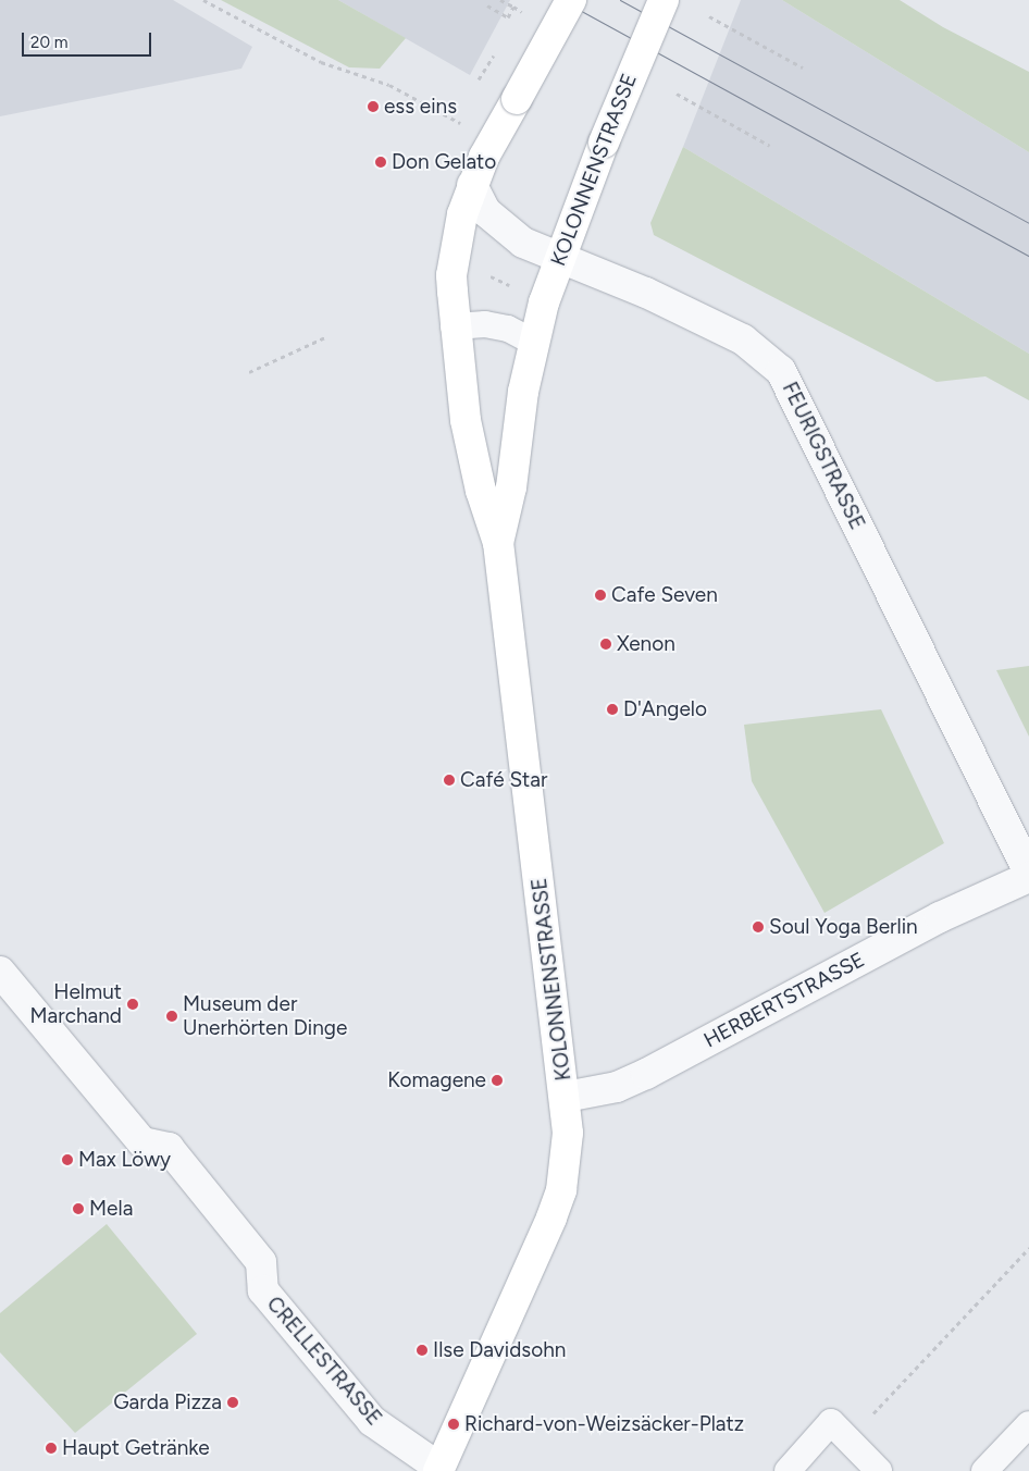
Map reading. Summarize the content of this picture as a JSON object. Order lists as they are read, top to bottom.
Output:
{
  "streets": {
    "main road": ["KOLONNENSTRASSE"],
    "street": ["FEURIGSTRASSE", "HERBERTSTRASSE", "CRELLESTRASSE"]
  },
  "crossings": [
    ["KOLONNENSTRASSE", "FEURIGSTRASSE"],
    ["KOLONNENSTRASSE", "HERBERTSTRASSE"],
    ["KOLONNENSTRASSE", "CRELLESTRASSE"],
    ["FEURIGSTRASSE", "HERBERTSTRASSE"]
  ],
  "places": [
    "ess eins",
    "Don Gelato",
    "Cafe Seven",
    "Xenon",
    "D'Angelo",
    "Café Star",
    "Soul Yoga Berlin",
    "Helmut Marchand",
    "Museum der Unerhörten Dinge",
    "Komagene",
    "Max Löwy",
    "Mela",
    "Ilse Davidsohn",
    "Garda Pizza",
    "Richard-von-Weizsäcker-Platz",
    "Haupt Getränke"
  ],
  "scale_bar": "20 m"
}
